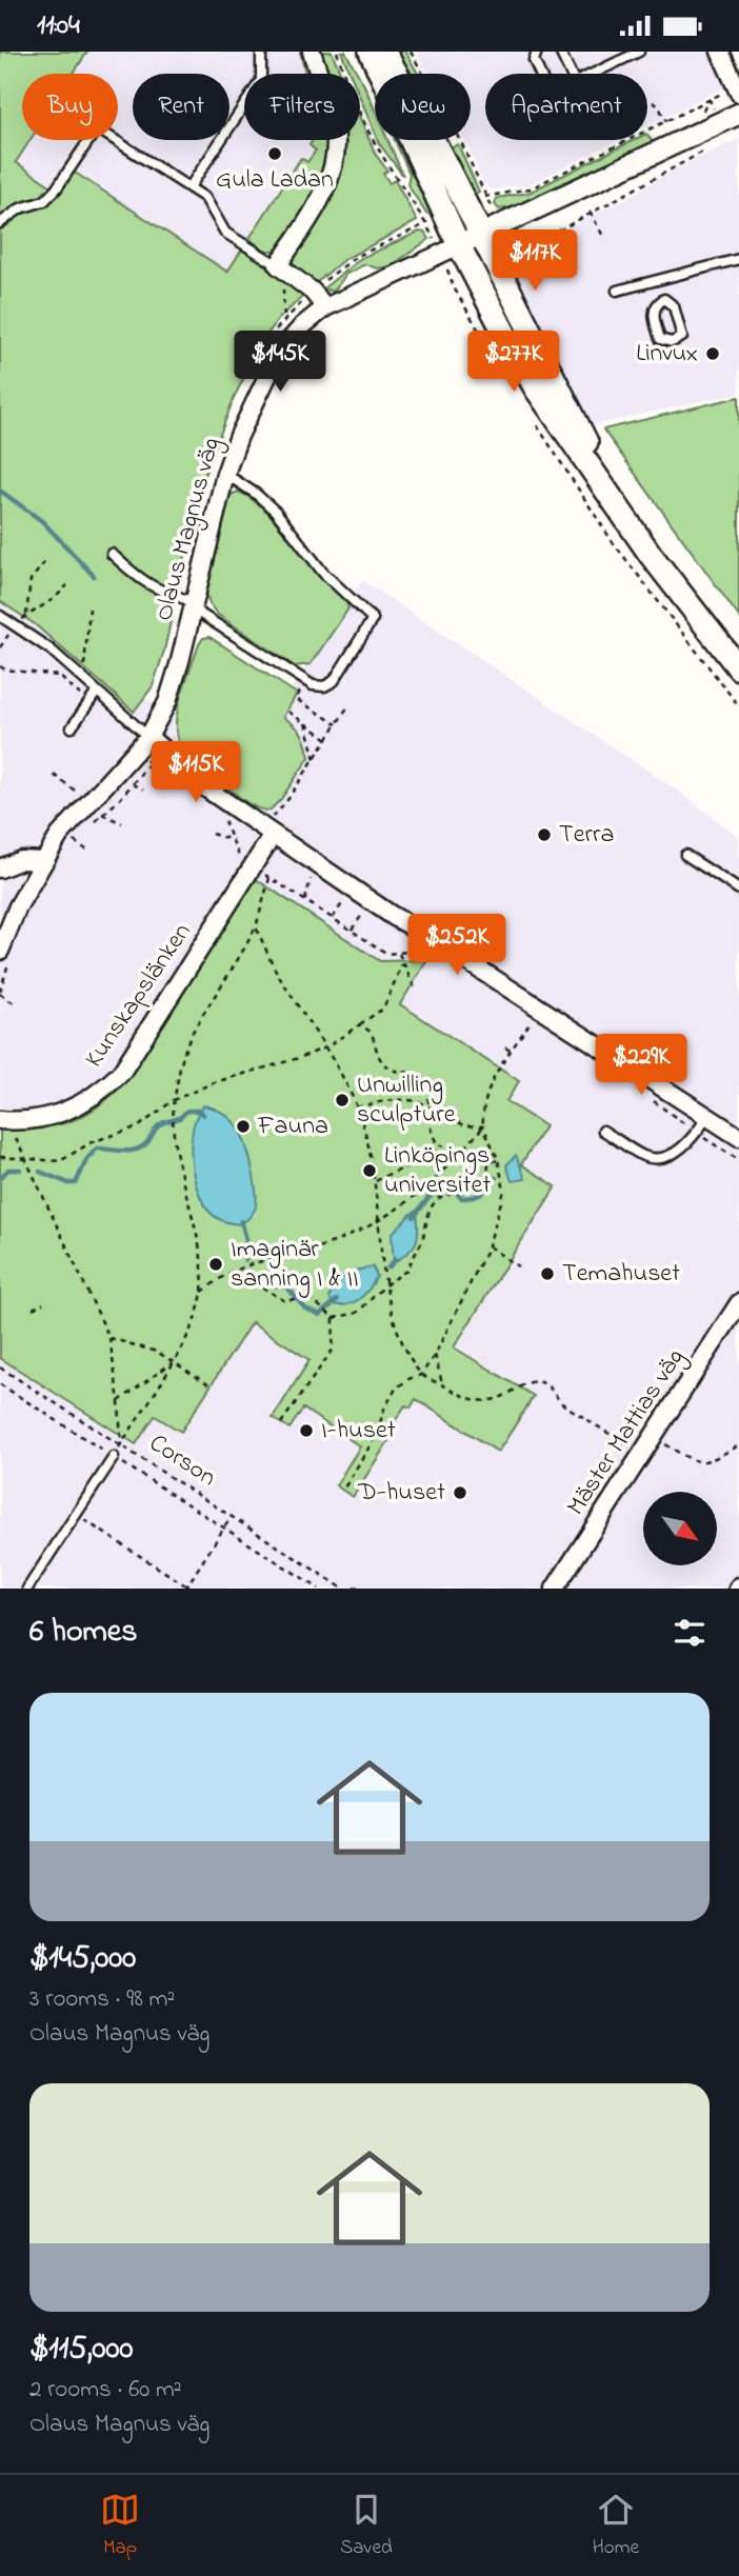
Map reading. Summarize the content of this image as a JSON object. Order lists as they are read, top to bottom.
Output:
{
  "streets": {
    "street": ["Olaus Magnus väg", "Kunskapslänken", "Mäster Mattias väg"],
    "path": ["Corson"]
  },
  "places": [
    "Gula Ladan",
    "Linvux",
    "Terra",
    "Unwilling sculpture",
    "Fauna",
    "Linköpings universitet",
    "Imaginär sanning I & II",
    "Temahuset",
    "I-huset",
    "D-huset"
  ],
  "north": "bottom right",
  "page": {
    "status": "11:04",
    "chip": [
      "Buy",
      "Rent",
      "Filters",
      "New",
      "Apartment"
    ],
    "price": [
      "$117K",
      "$145K",
      "$277K",
      "$115K",
      "$252K",
      "$229K"
    ],
    "heading": "6 homes",
    "list": [
      {
        "name": "$145,000",
        "note": "3 rooms · 98 m² · Olaus Magnus väg"
      },
      {
        "name": "$115,000",
        "note": "2 rooms · 60 m² · Olaus Magnus väg"
      }
    ],
    "tabs": ["Map", "Saved", "Home"]
  }
}
